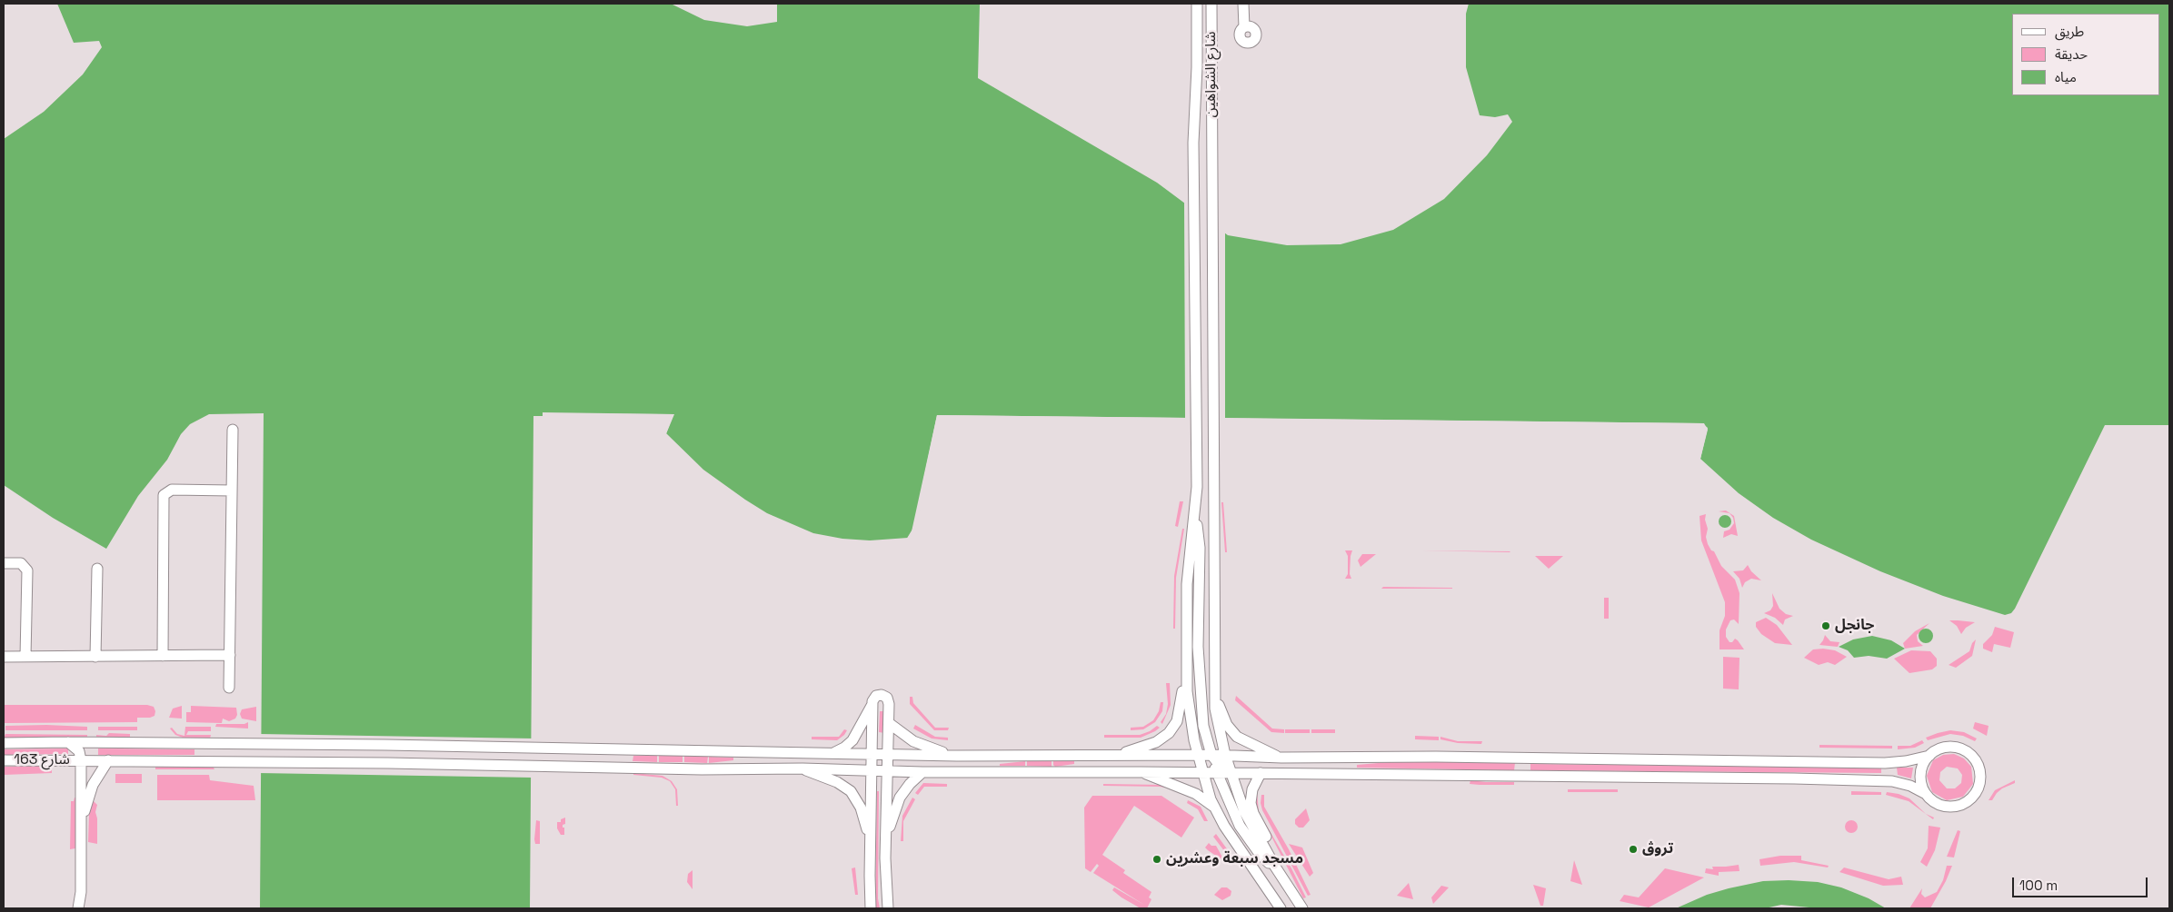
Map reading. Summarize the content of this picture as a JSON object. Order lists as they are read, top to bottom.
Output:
{
  "streets": {
    "street": ["شارع الشواهين", "شارع 163"]
  },
  "crossings": [
    ["شارع الشواهين", "شارع 163"]
  ],
  "places": ["جانجل", "تروڨ", "مسجد سبعة وعشرين"],
  "legend": ["طريق", "حديقة", "مياه"],
  "scale_bar": "100 m"
}
